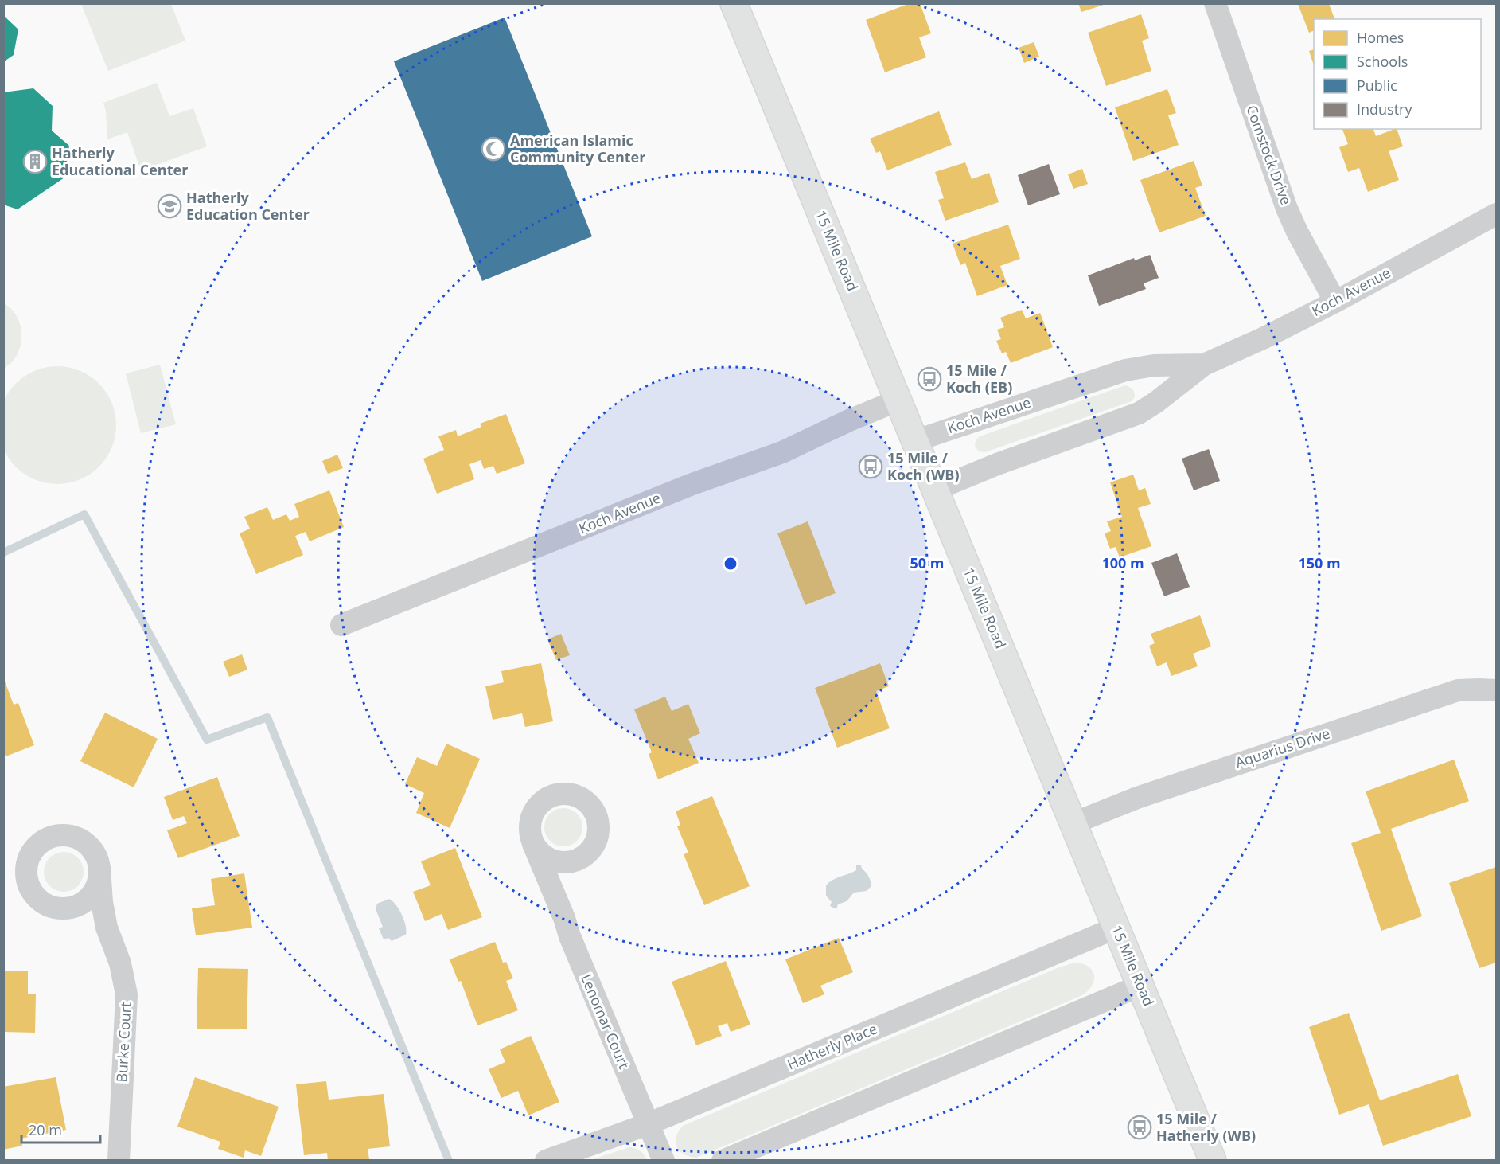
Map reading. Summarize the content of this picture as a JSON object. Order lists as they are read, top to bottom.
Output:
{
  "streets": {
    "main road": ["15 Mile Road"],
    "street": [
      "Comstock Drive",
      "Koch Avenue",
      "Aquarius Drive",
      "Lenomar Court",
      "Burke Court",
      "Hatherly Place"
    ]
  },
  "crossings": [
    ["Comstock Drive", "Koch Avenue"],
    ["15 Mile Road", "Koch Avenue"],
    ["15 Mile Road", "Aquarius Drive"],
    ["15 Mile Road", "Hatherly Place"],
    ["Lenomar Court", "Hatherly Place"]
  ],
  "places": {
    "mosque": ["American Islamic Community Center"],
    "building": ["Hatherly Educational Center"],
    "school or university": ["Hatherly Education Center"],
    "bus stop": ["15 Mile / Koch (EB)", "15 Mile / Koch (WB)", "15 Mile / Hatherly (WB)"]
  },
  "legend": [
    "Homes",
    "Schools",
    "Public",
    "Industry"
  ],
  "scale_bar": "20 m",
  "rings": ["50 m", "100 m", "150 m"]
}
